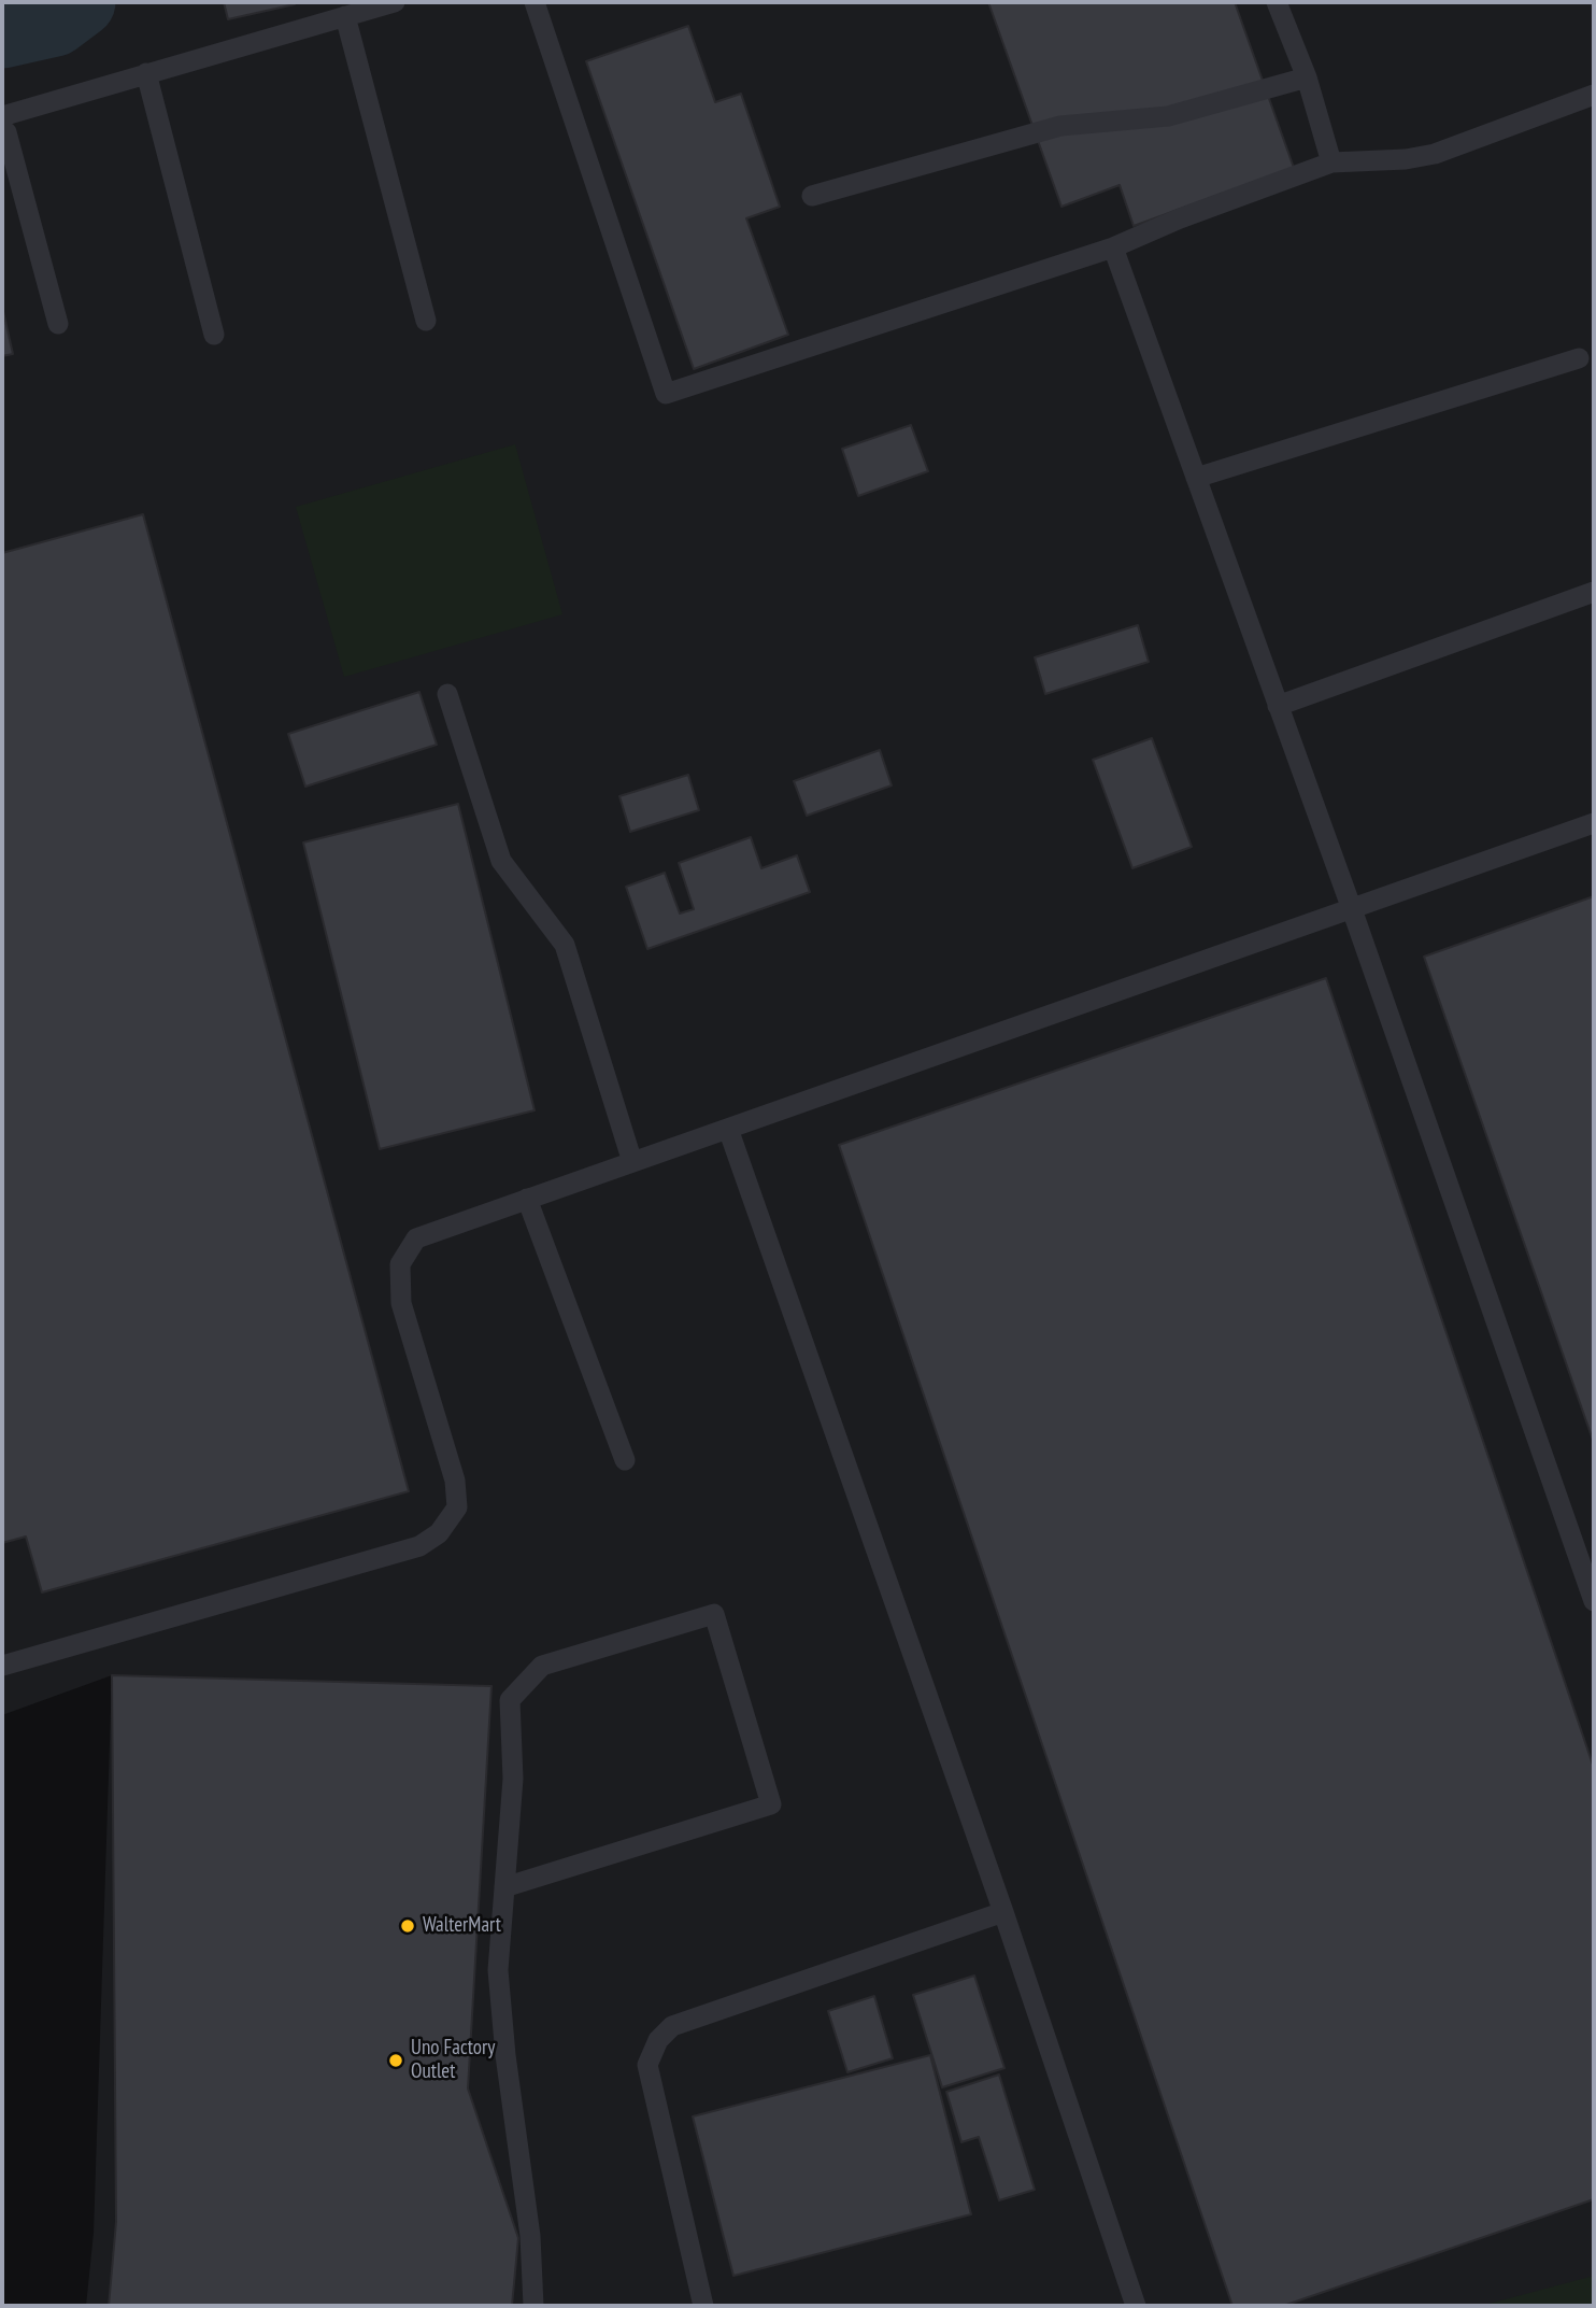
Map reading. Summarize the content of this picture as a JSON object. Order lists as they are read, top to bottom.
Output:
{
  "places": ["WalterMart", "Uno Factory Outlet"]
}
